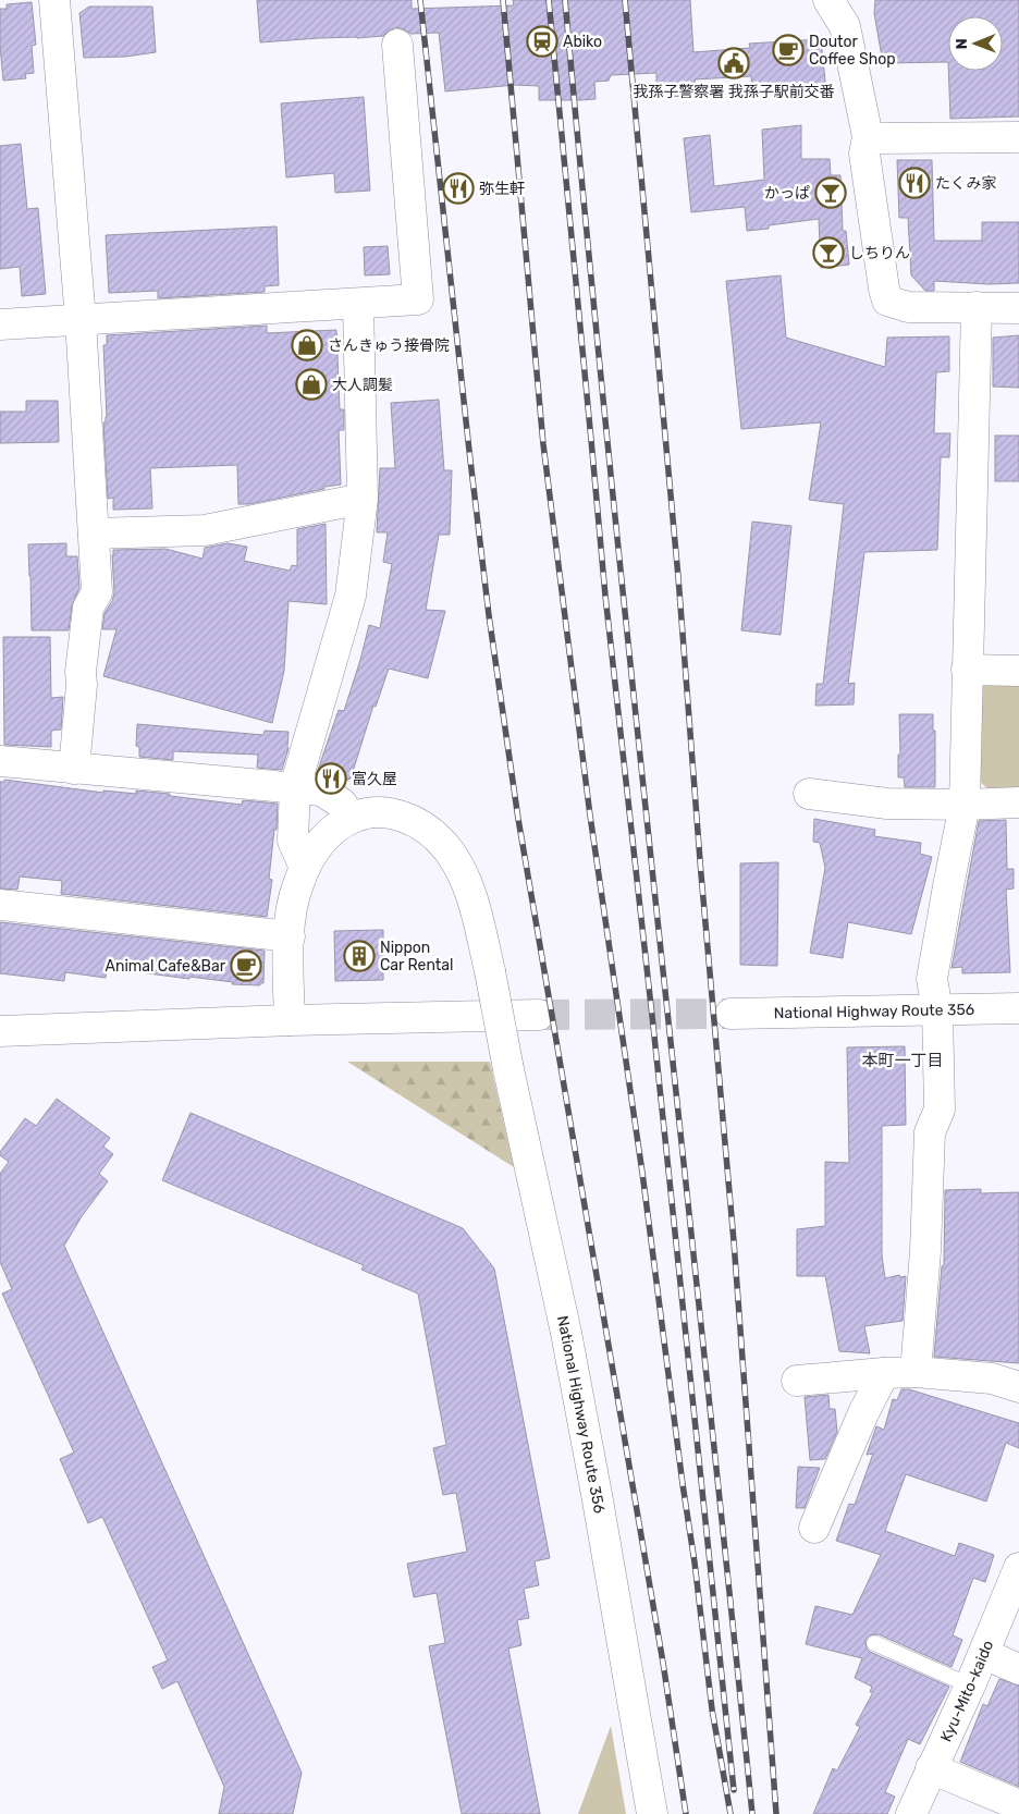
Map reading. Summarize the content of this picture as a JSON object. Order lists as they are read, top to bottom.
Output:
{
  "streets": {
    "main road": ["National Highway Route 356", "Kyu-Mito-kaido"]
  },
  "districts": ["本町一丁目"],
  "places": {
    "station": ["Abiko"],
    "cafe": ["Doutor Coffee Shop", "Animal Cafe&Bar"],
    "public building": ["我孫子警察署 我孫子駅前交番"],
    "restaurant": ["たくみ家", "弥生軒", "富久屋"],
    "bar": ["かっぱ", "しちりん"],
    "shop": ["さんきゅう接骨院", "大人調髪"],
    "building": ["Nippon Car Rental"]
  },
  "north": "left"
}
